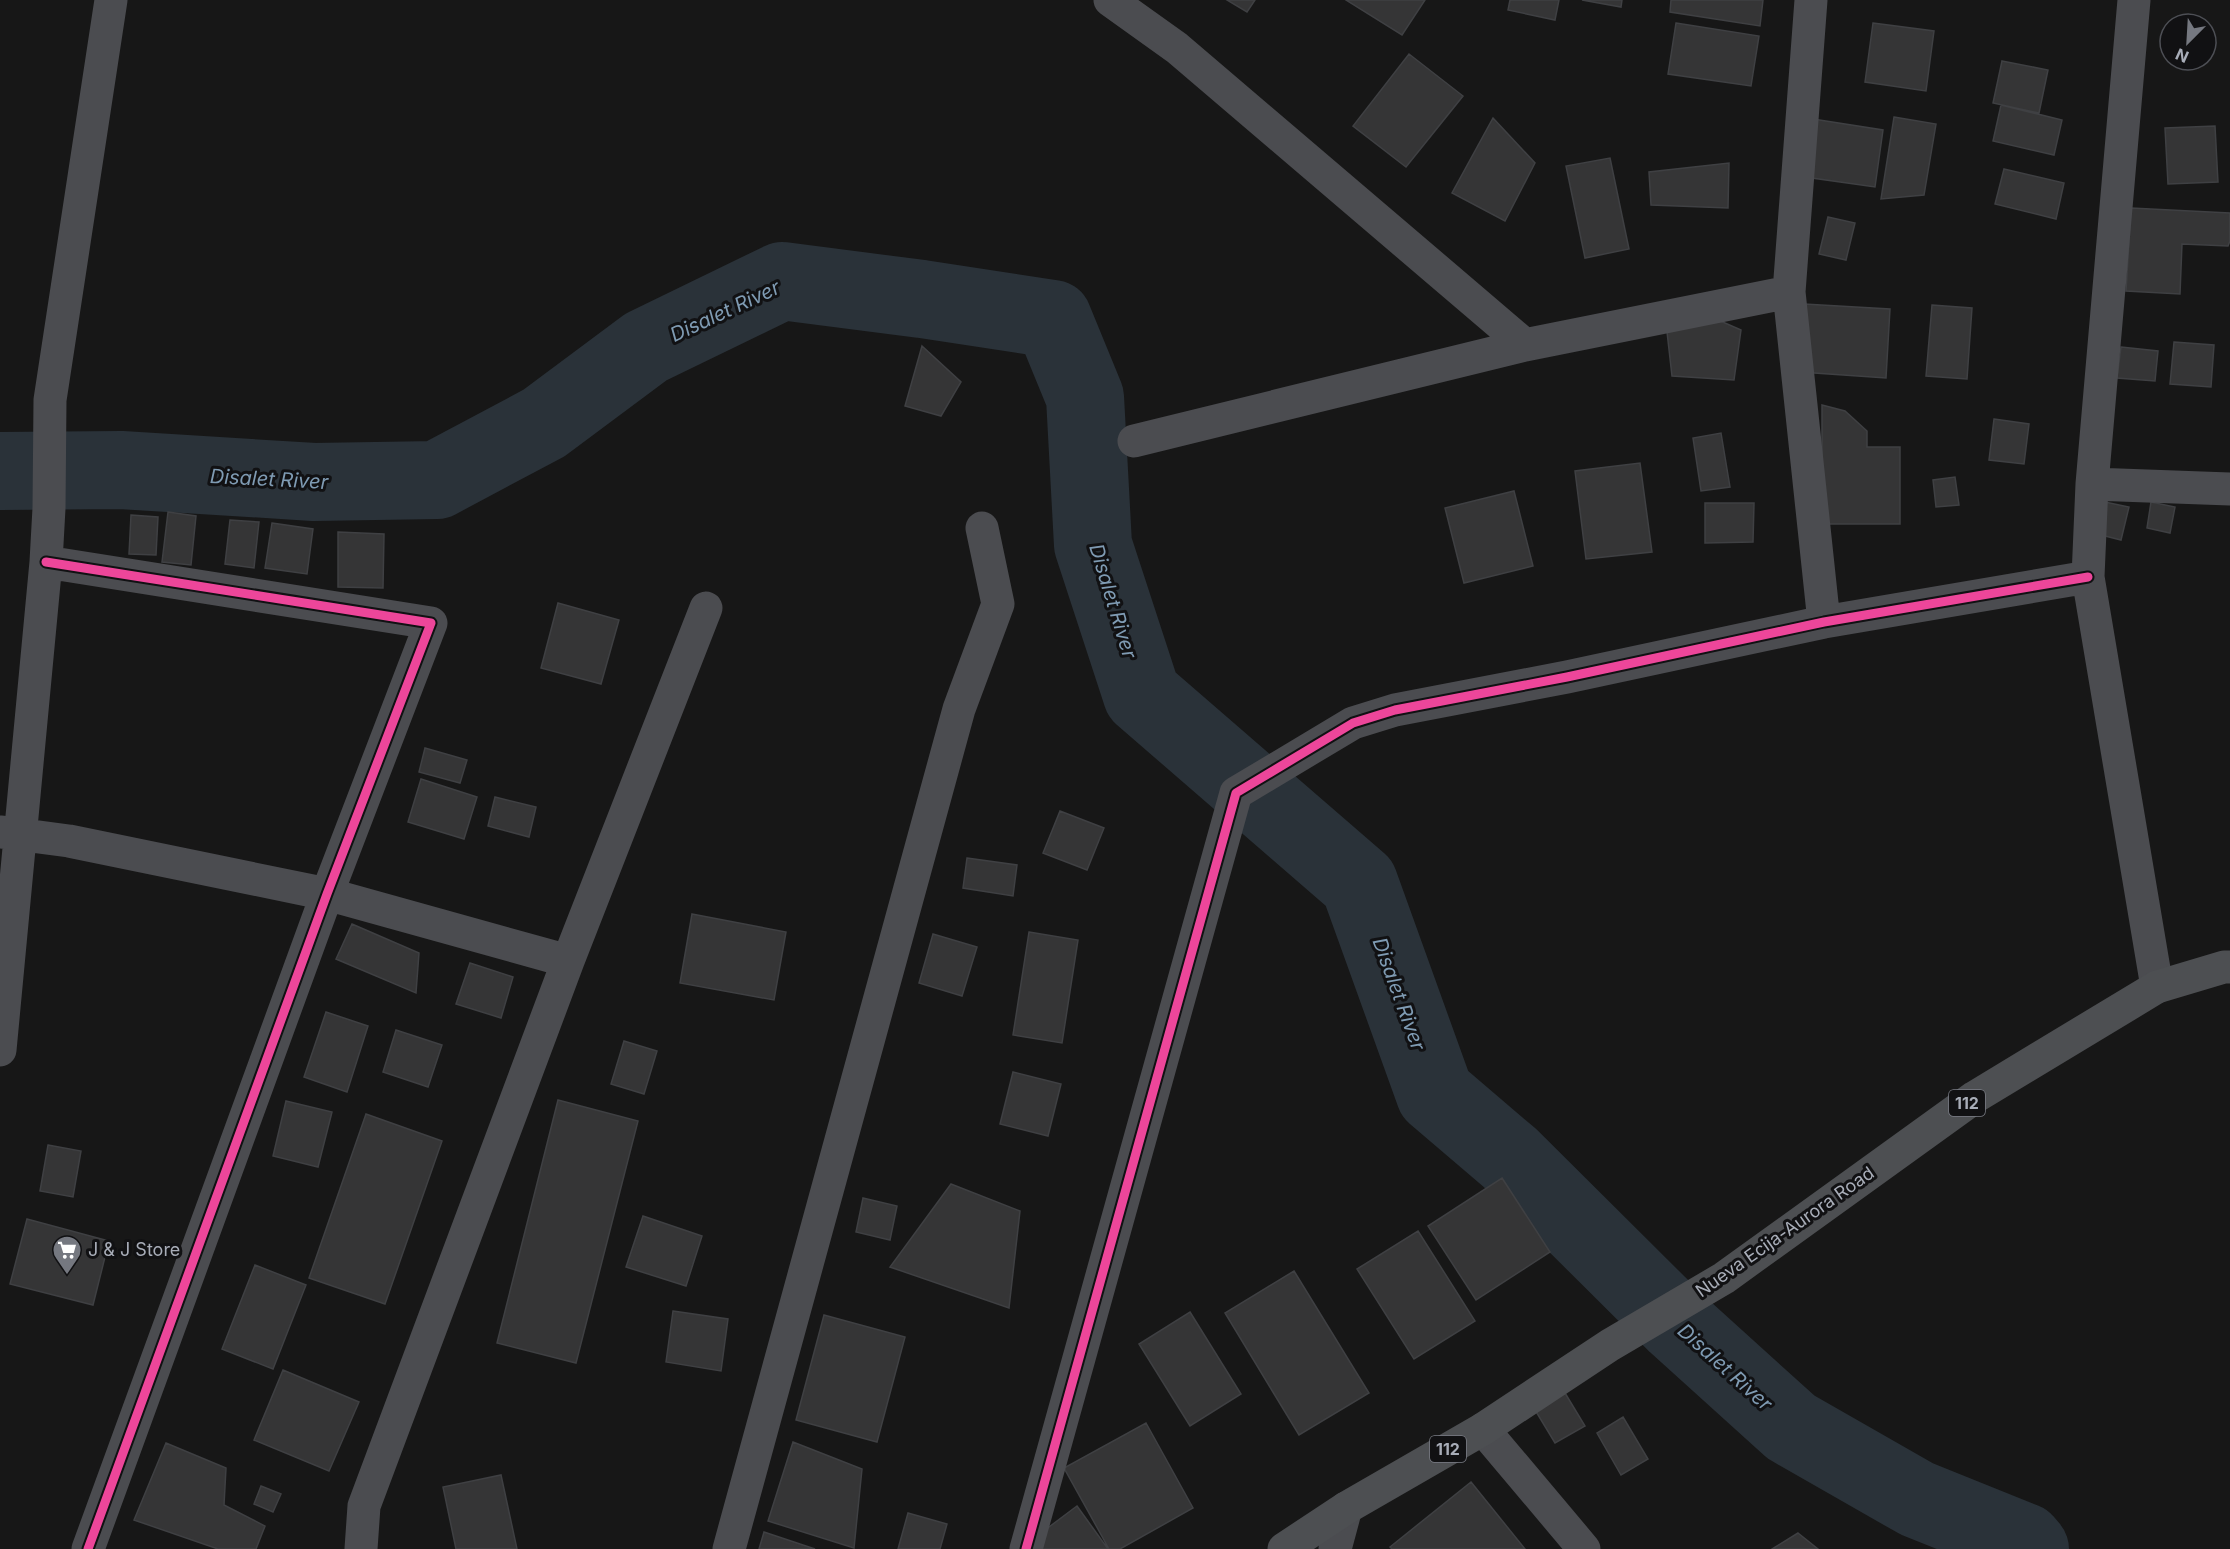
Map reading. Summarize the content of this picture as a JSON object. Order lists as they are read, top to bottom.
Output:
{
  "streets": {
    "main road": ["112", "Nueva Ecija-Aurora Road"]
  },
  "water": ["Disalet River"],
  "places": {
    "supermarket": ["J & J Store"]
  },
  "north": "bottom left"
}
